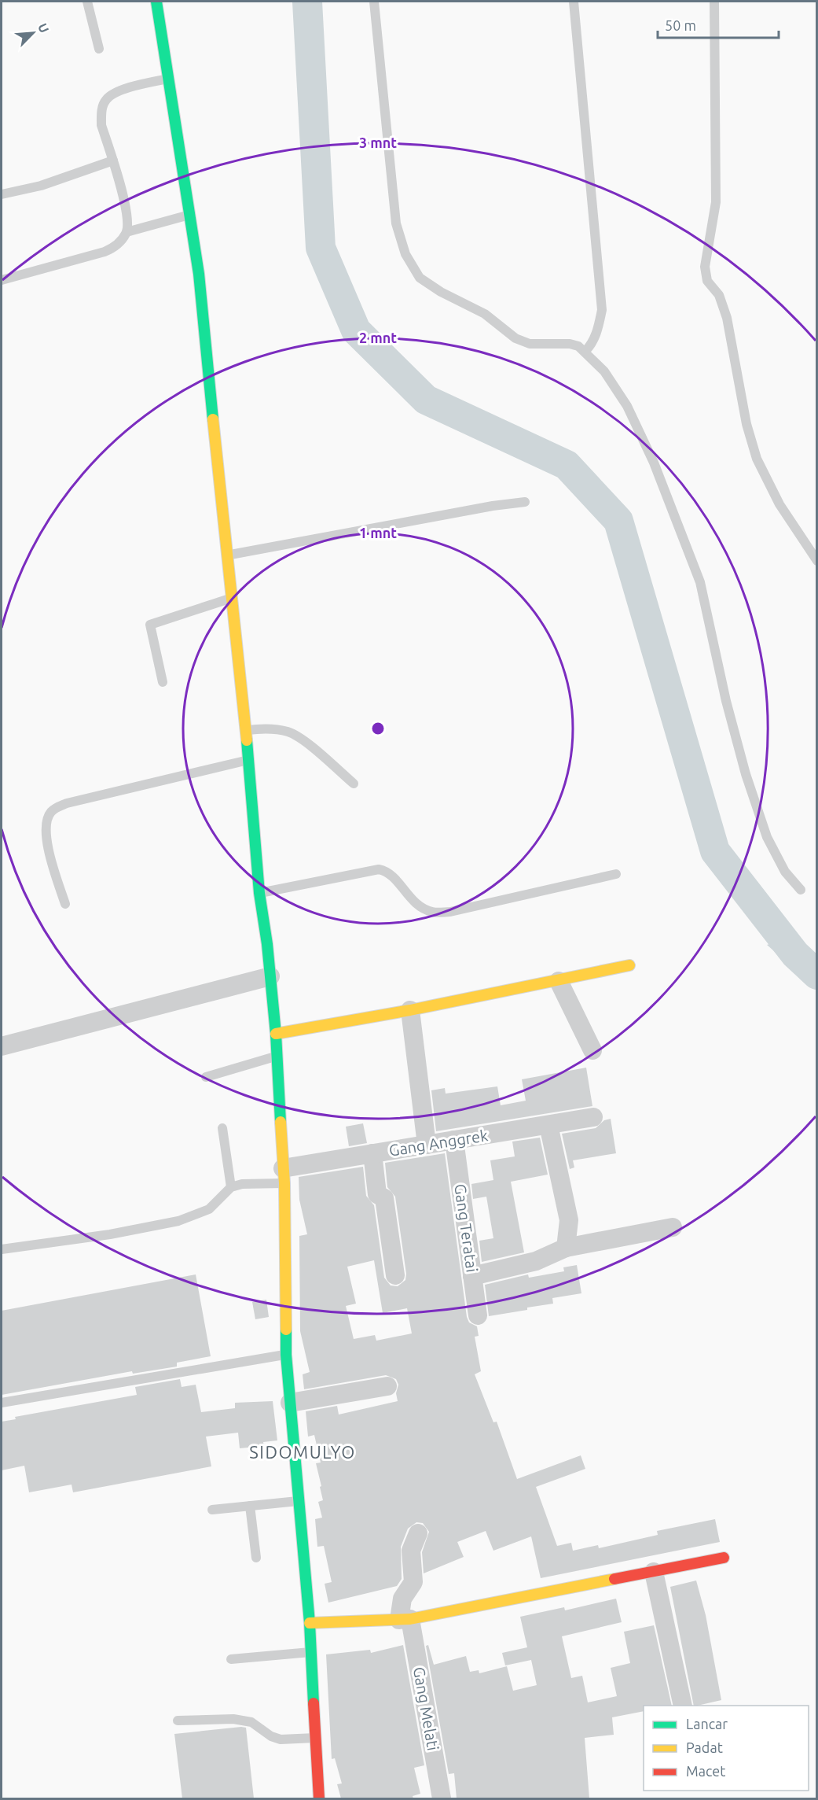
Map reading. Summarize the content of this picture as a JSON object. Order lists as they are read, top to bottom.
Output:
{
  "streets": {
    "street": ["Gang Anggrek", "Gang Teratai", "Gang Melati"]
  },
  "crossings": [
    ["Gang Anggrek", "Gang Teratai"]
  ],
  "districts": ["SIDOMULYO"],
  "legend": ["Lancar", "Padat", "Macet"],
  "scale_bar": "50 m",
  "north": "top right",
  "rings": ["3 mnt", "2 mnt", "1 mnt"]
}
